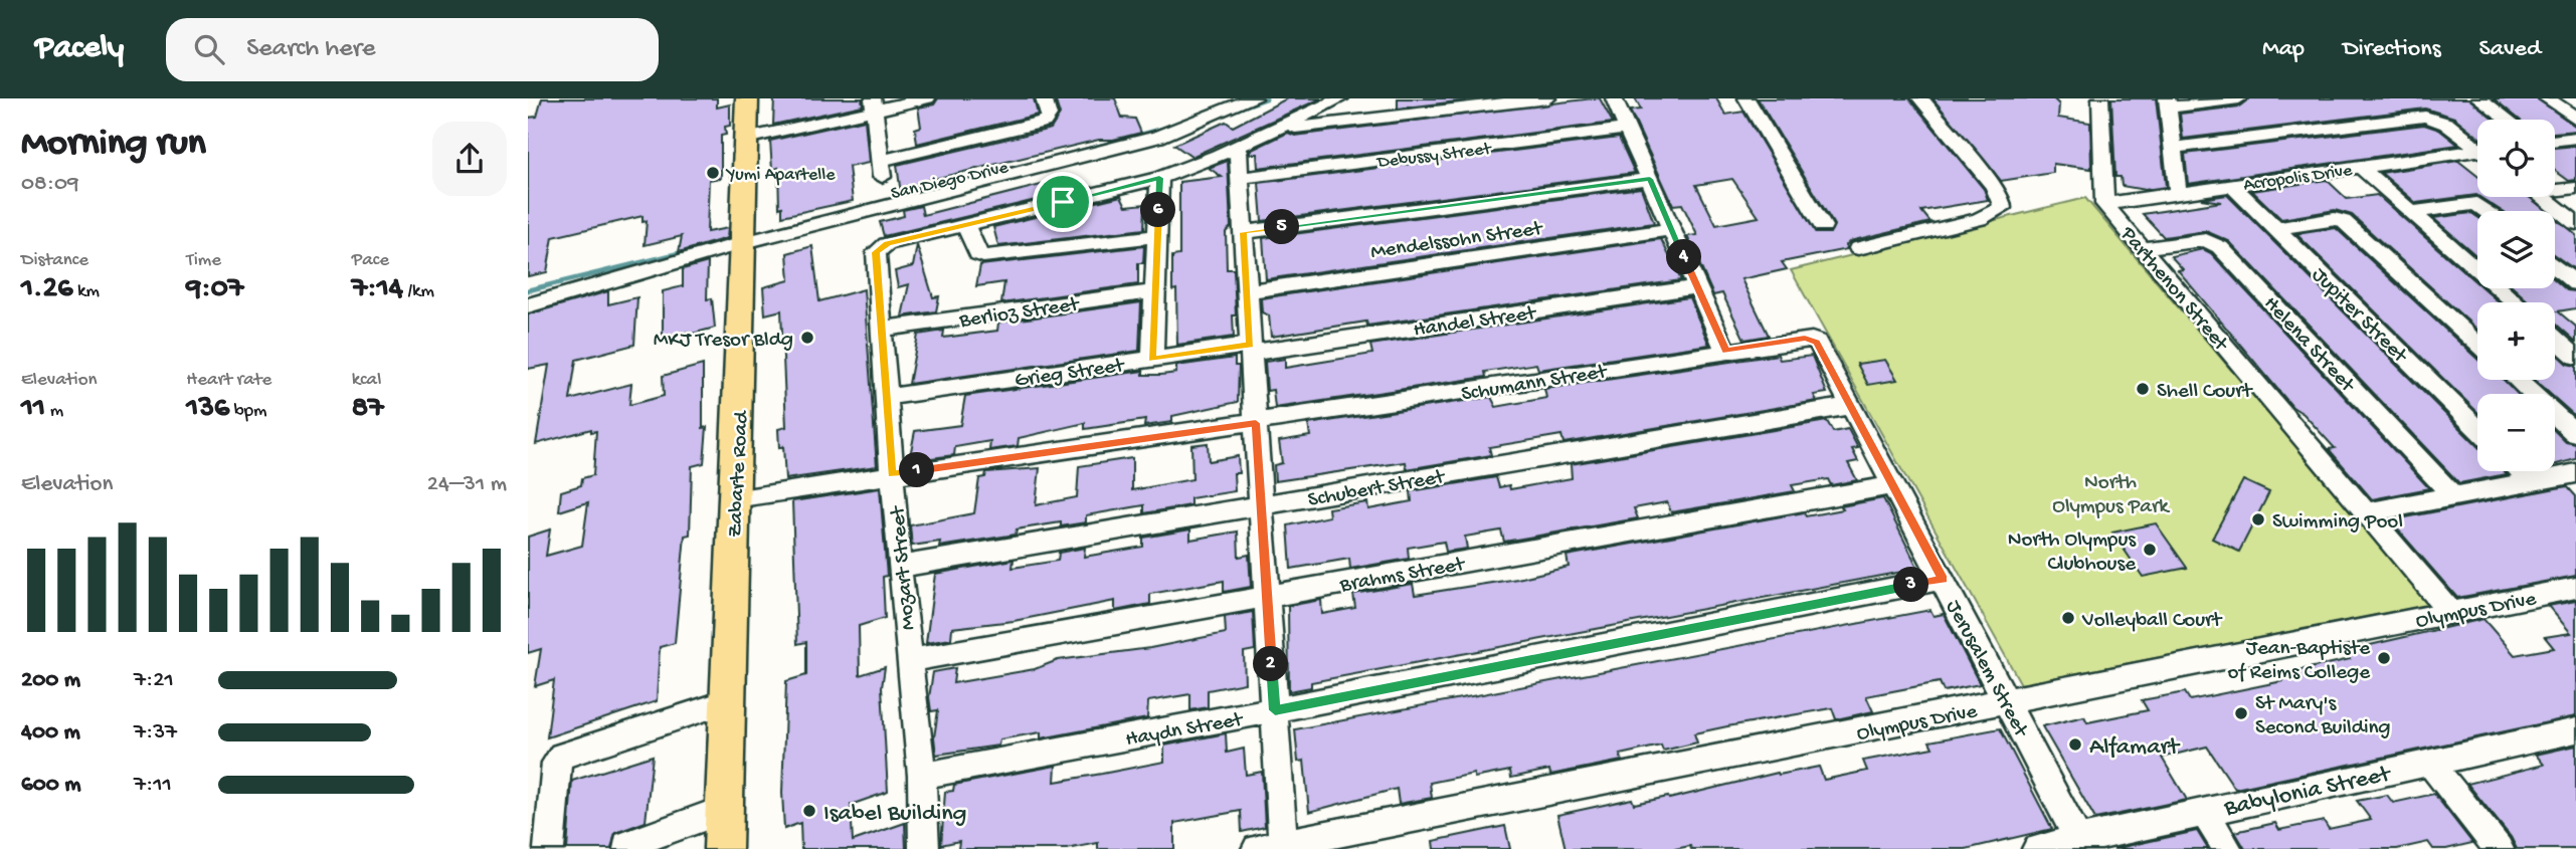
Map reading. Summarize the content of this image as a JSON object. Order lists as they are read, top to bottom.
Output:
{
  "streets": {
    "main road": ["Zabarte Road"],
    "street": [
      "Debussy Street",
      "Acropolis Drive",
      "San Diego Drive",
      "Mendelssohn Street",
      "Parthenon Street",
      "Berlioz Street",
      "Jupiter Street",
      "Handel Street",
      "Helena Street",
      "Grieg Street",
      "Schumann Street",
      "Schubert Street",
      "Mozart Street",
      "Brahms Street",
      "Olympus Drive",
      "Jerusalem Street",
      "Haydn Street",
      "Babylonia Street"
    ]
  },
  "crossings": [
    ["Acropolis Drive", "Parthenon Street"],
    ["Acropolis Drive", "Jupiter Street"],
    ["San Diego Drive", "Zabarte Road"],
    ["Parthenon Street", "Helena Street"],
    ["Parthenon Street", "Olympus Drive"],
    ["Berlioz Street", "Mozart Street"],
    ["Handel Street", "Grieg Street"],
    ["Grieg Street", "Mozart Street"],
    ["Schumann Street", "Zabarte Road"],
    ["Schumann Street", "Mozart Street"],
    ["Schumann Street", "Jerusalem Street"],
    ["Schubert Street", "Mozart Street"],
    ["Schubert Street", "Jerusalem Street"],
    ["Mozart Street", "Brahms Street"],
    ["Mozart Street", "Haydn Street"],
    ["Brahms Street", "Jerusalem Street"],
    ["Olympus Drive", "Jerusalem Street"],
    ["Jerusalem Street", "Haydn Street"],
    ["Jerusalem Street", "Babylonia Street"]
  ],
  "parks": ["North Olympus Park"],
  "places": [
    "Yumi Apartelle",
    "MKJ Tresor Bldg",
    "Shell Court",
    "Swimming Pool",
    "North Olympus Clubhouse",
    "Volleyball Court",
    "Jean-Baptiste of Reims College",
    "St Mary's Second Building",
    "Alfamart",
    "Isabel Building"
  ],
  "page": {
    "header": "Pacely",
    "search": "Search here",
    "nav": ["Map", "Directions", "Saved"],
    "heading": ["Morning run", "08:09"],
    "map_buttons": ["+", "−"],
    "pins": [
      "6",
      "5",
      "4",
      "1",
      "3",
      "2"
    ],
    "stats": [
      ["Distance", "1.26 km"],
      ["Time", "9:07"],
      ["Pace", "7:14 /km"],
      ["Elevation", "11 m"],
      ["Heart rate", "136 bpm"],
      ["kcal", "87"]
    ],
    "chart": ["Elevation", "24–31 m"],
    "list": [
      {
        "name": "200 m",
        "note": "7:21"
      },
      {
        "name": "400 m",
        "note": "7:37"
      },
      {
        "name": "600 m",
        "note": "7:11"
      }
    ]
  }
}
